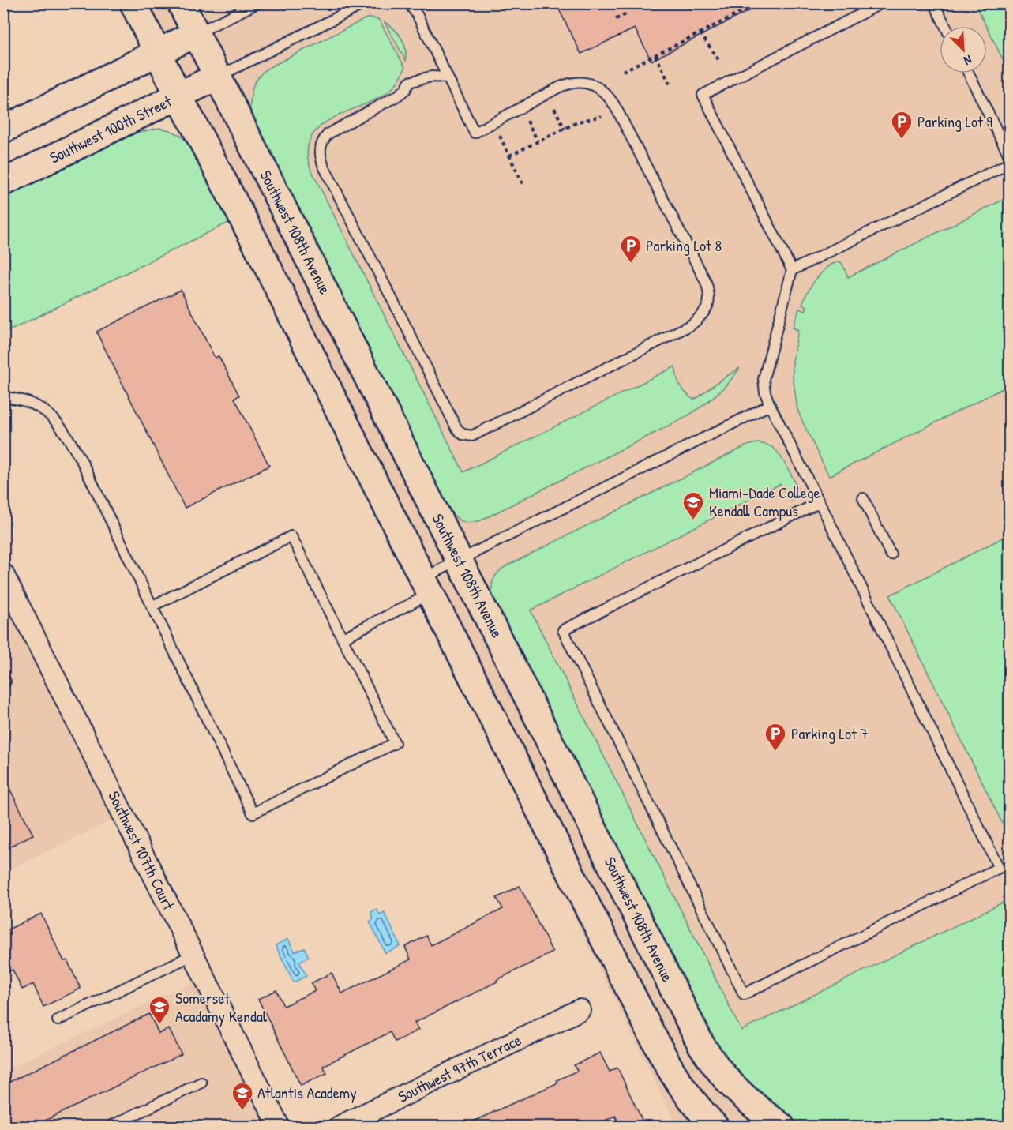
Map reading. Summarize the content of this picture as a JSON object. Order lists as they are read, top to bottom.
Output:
{
  "streets": {
    "street": [
      "Southwest 100th Street",
      "Southwest 108th Avenue",
      "Southwest 107th Court",
      "Southwest 97th Terrace"
    ]
  },
  "crossings": [
    ["Southwest 100th Street", "Southwest 108th Avenue"]
  ],
  "places": {
    "parking": ["Parking Lot 9", "Parking Lot 8", "Parking Lot 7"],
    "school or university": ["Miami-Dade College Kendall Campus", "Somerset Acadamy Kendal", "Atlantis Academy"]
  },
  "north": "bottom right"
}
